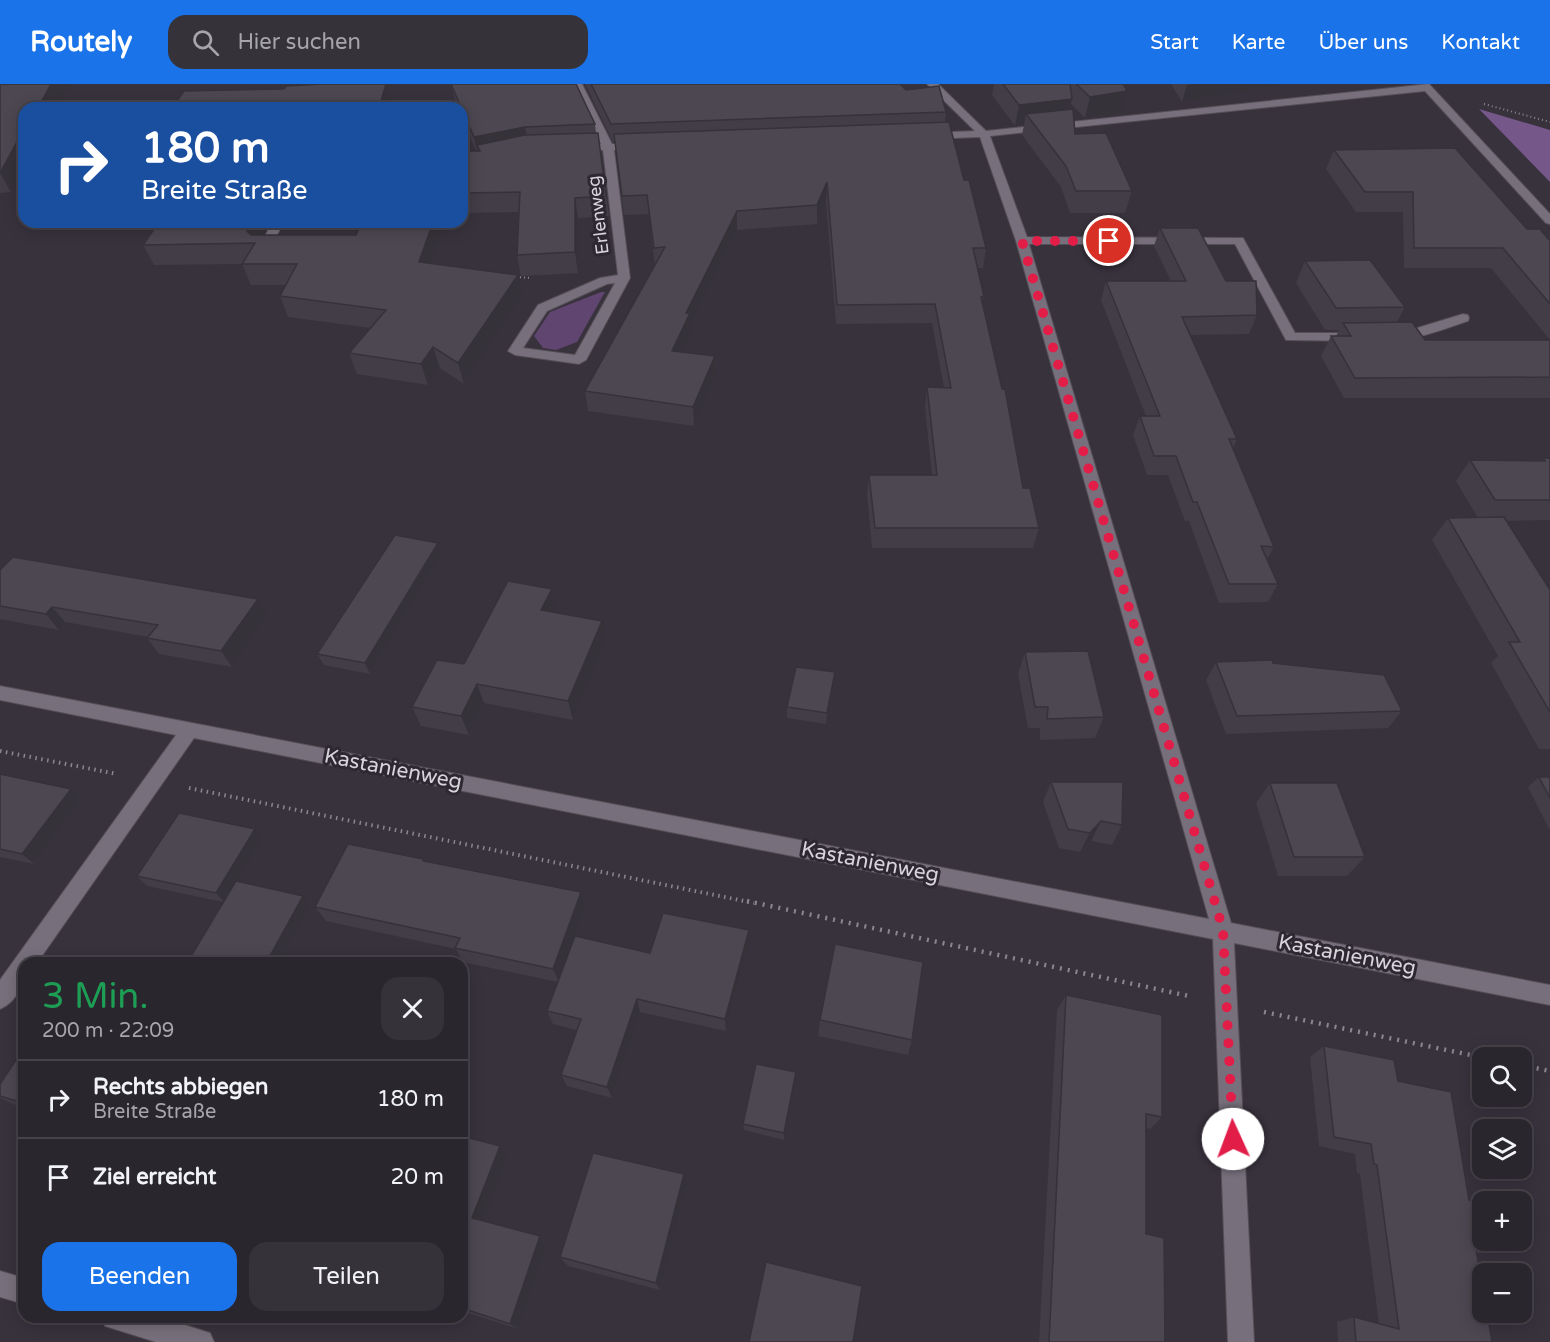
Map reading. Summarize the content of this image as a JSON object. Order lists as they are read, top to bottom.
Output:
{
  "streets": {
    "street": ["Erlenweg", "Kastanienweg"]
  },
  "page": {
    "header": "Routely",
    "search": "Hier suchen",
    "nav": [
      "Start",
      "Karte",
      "Über uns",
      "Kontakt"
    ],
    "turn": ["180 m", "Breite Straße"],
    "heading": ["3 Min.", "200 m · 22:09"],
    "map_buttons": ["+", "−"],
    "list": [
      {
        "name": "Rechts abbiegen",
        "note": "Breite Straße",
        "value": "180 m"
      },
      {
        "name": "Ziel erreicht",
        "value": "20 m"
      }
    ],
    "buttons": ["Beenden", "Teilen"]
  }
}
